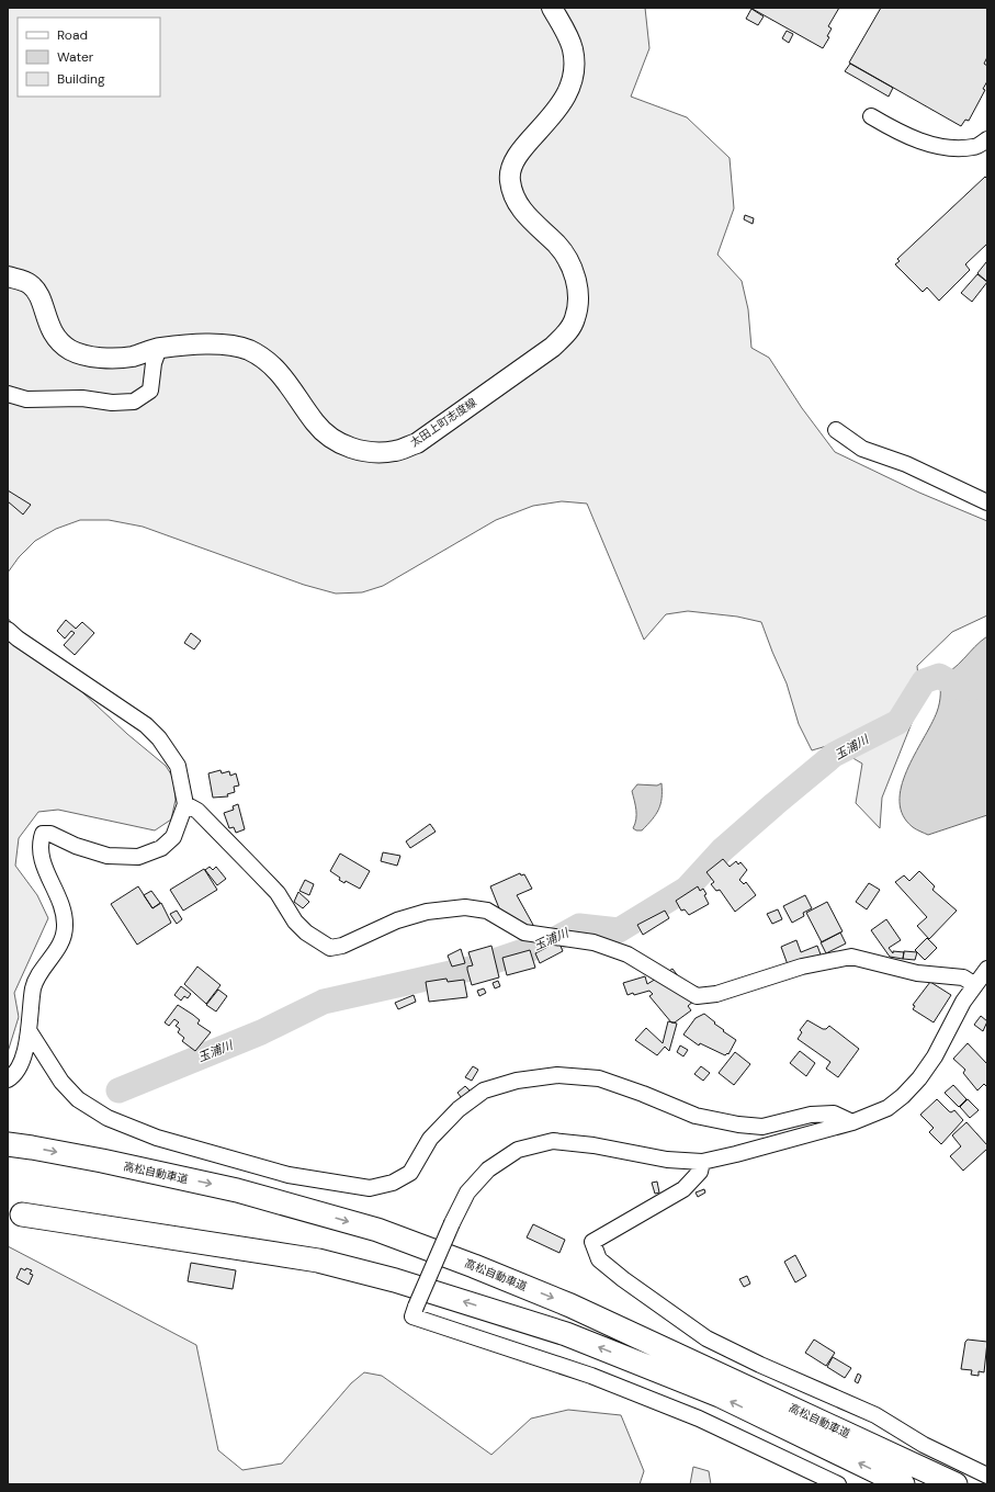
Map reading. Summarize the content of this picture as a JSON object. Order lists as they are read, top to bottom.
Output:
{
  "streets": {
    "highway": ["高松自動車道"],
    "main road": ["太田上町志度線"]
  },
  "water": ["玉浦川"],
  "legend": ["Road", "Water", "Building"]
}
